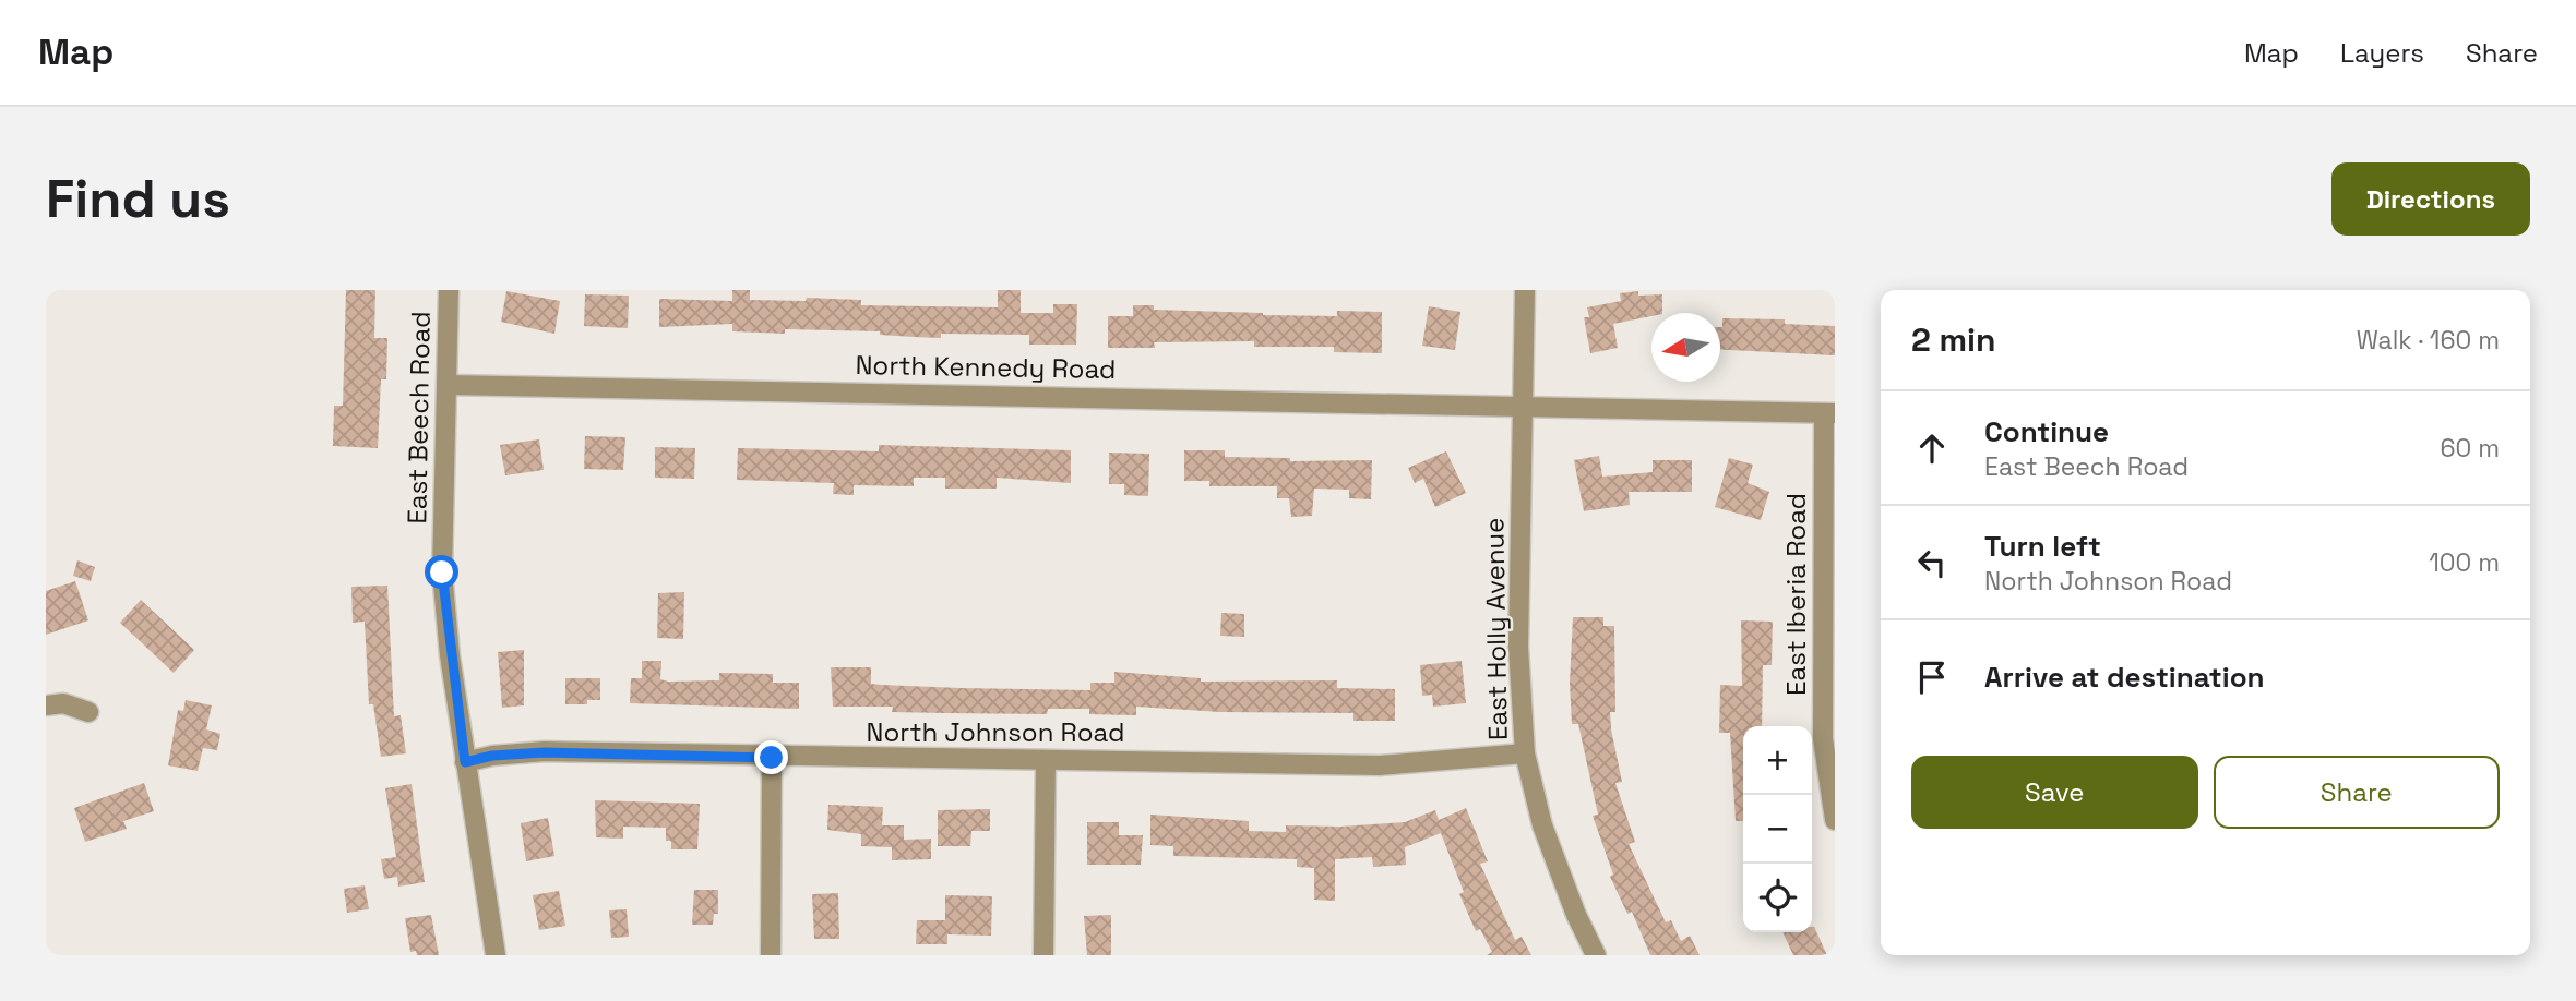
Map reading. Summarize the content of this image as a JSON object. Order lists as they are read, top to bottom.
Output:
{
  "streets": {
    "street": [
      "North Kennedy Road",
      "East Beech Road",
      "East Iberia Road",
      "East Holly Avenue",
      "North Johnson Road"
    ]
  },
  "crossings": [
    ["North Kennedy Road", "East Beech Road"],
    ["North Kennedy Road", "East Iberia Road"],
    ["North Kennedy Road", "East Holly Avenue"],
    ["East Beech Road", "North Johnson Road"],
    ["East Holly Avenue", "North Johnson Road"]
  ],
  "north": "left",
  "page": {
    "header": "Map",
    "nav": ["Map", "Layers", "Share"],
    "buttons": [
      "Directions",
      ["Save", "Share"]
    ],
    "title": "Find us",
    "heading": ["2 min", "Walk · 160 m"],
    "list": [
      ["Continue", "East Beech Road", "60 m"],
      ["Turn left", "North Johnson Road", "100 m"],
      "Arrive at destination"
    ],
    "map_buttons": ["+", "−"]
  }
}
